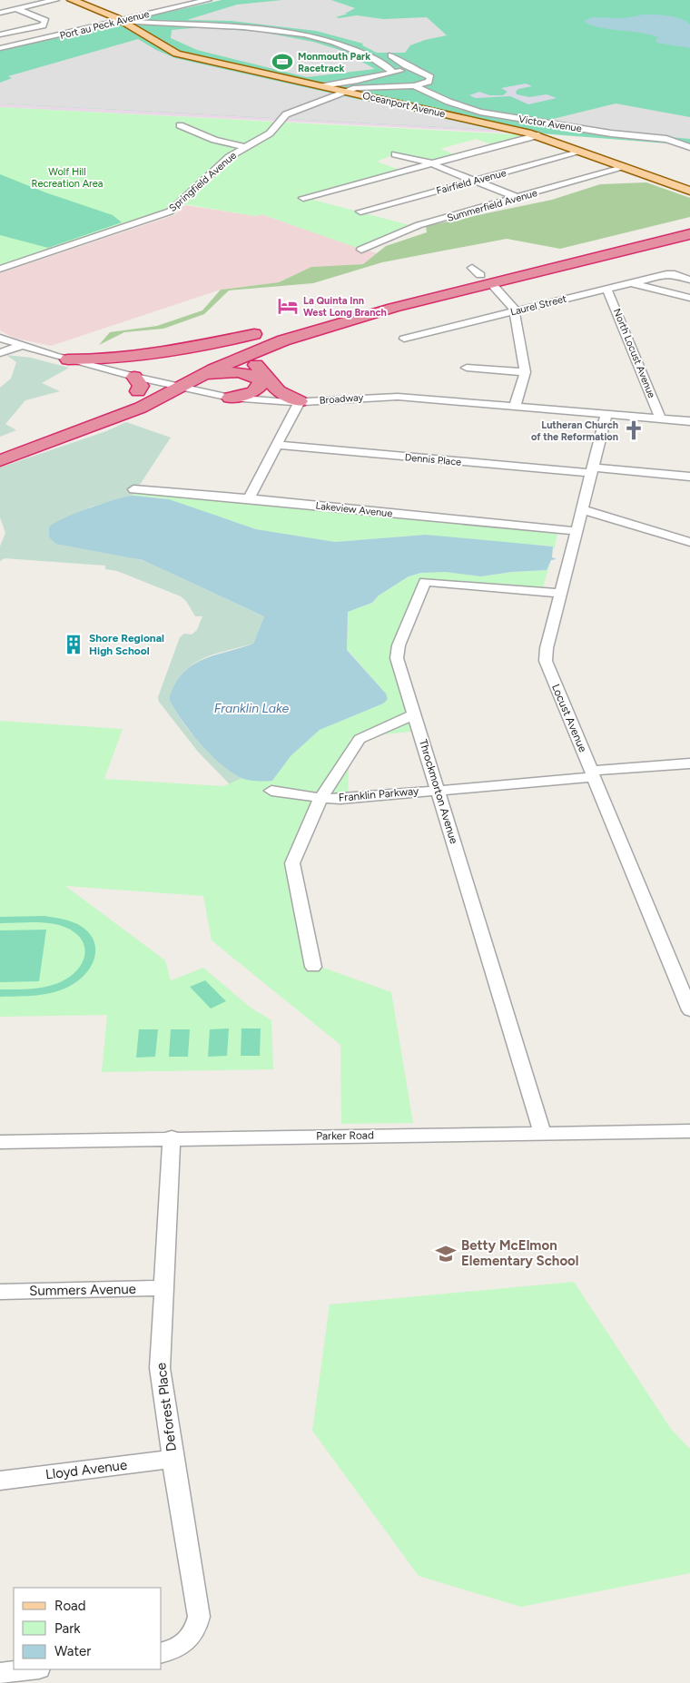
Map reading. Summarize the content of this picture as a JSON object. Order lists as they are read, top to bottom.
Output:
{
  "streets": {
    "main road": ["Oceanport Avenue"],
    "street": [
      "Port au Peck Avenue",
      "Victor Avenue",
      "Springfield Avenue",
      "Fairfield Avenue",
      "Summerfield Avenue",
      "Laurel Street",
      "North Locust Avenue",
      "Broadway",
      "Dennis Place",
      "Lakeview Avenue",
      "Locust Avenue",
      "Throckmorton Avenue",
      "Franklin Parkway",
      "Parker Road",
      "Summers Avenue",
      "Deforest Place",
      "Lloyd Avenue"
    ]
  },
  "crossings": [
    ["Port au Peck Avenue", "Oceanport Avenue"],
    ["Oceanport Avenue", "Springfield Avenue"],
    ["Oceanport Avenue", "Fairfield Avenue"],
    ["Oceanport Avenue", "Summerfield Avenue"],
    ["Victor Avenue", "Springfield Avenue"],
    ["Laurel Street", "North Locust Avenue"],
    ["North Locust Avenue", "Broadway"],
    ["Broadway", "Locust Avenue"],
    ["Dennis Place", "Locust Avenue"],
    ["Lakeview Avenue", "Locust Avenue"],
    ["Locust Avenue", "Throckmorton Avenue"],
    ["Locust Avenue", "Franklin Parkway"],
    ["Throckmorton Avenue", "Franklin Parkway"],
    ["Throckmorton Avenue", "Parker Road"],
    ["Parker Road", "Deforest Place"],
    ["Summers Avenue", "Deforest Place"],
    ["Deforest Place", "Lloyd Avenue"]
  ],
  "water": ["Franklin Lake"],
  "parks": ["Wolf Hill Recreation Area"],
  "places": {
    "sports": ["Monmouth Park Racetrack"],
    "hotel": ["La Quinta Inn West Long Branch"],
    "church": ["Lutheran Church of the Reformation"],
    "building": ["Shore Regional High School"],
    "school or university": ["Betty McElmon Elementary School"]
  },
  "legend": ["Road", "Park", "Water"]
}
